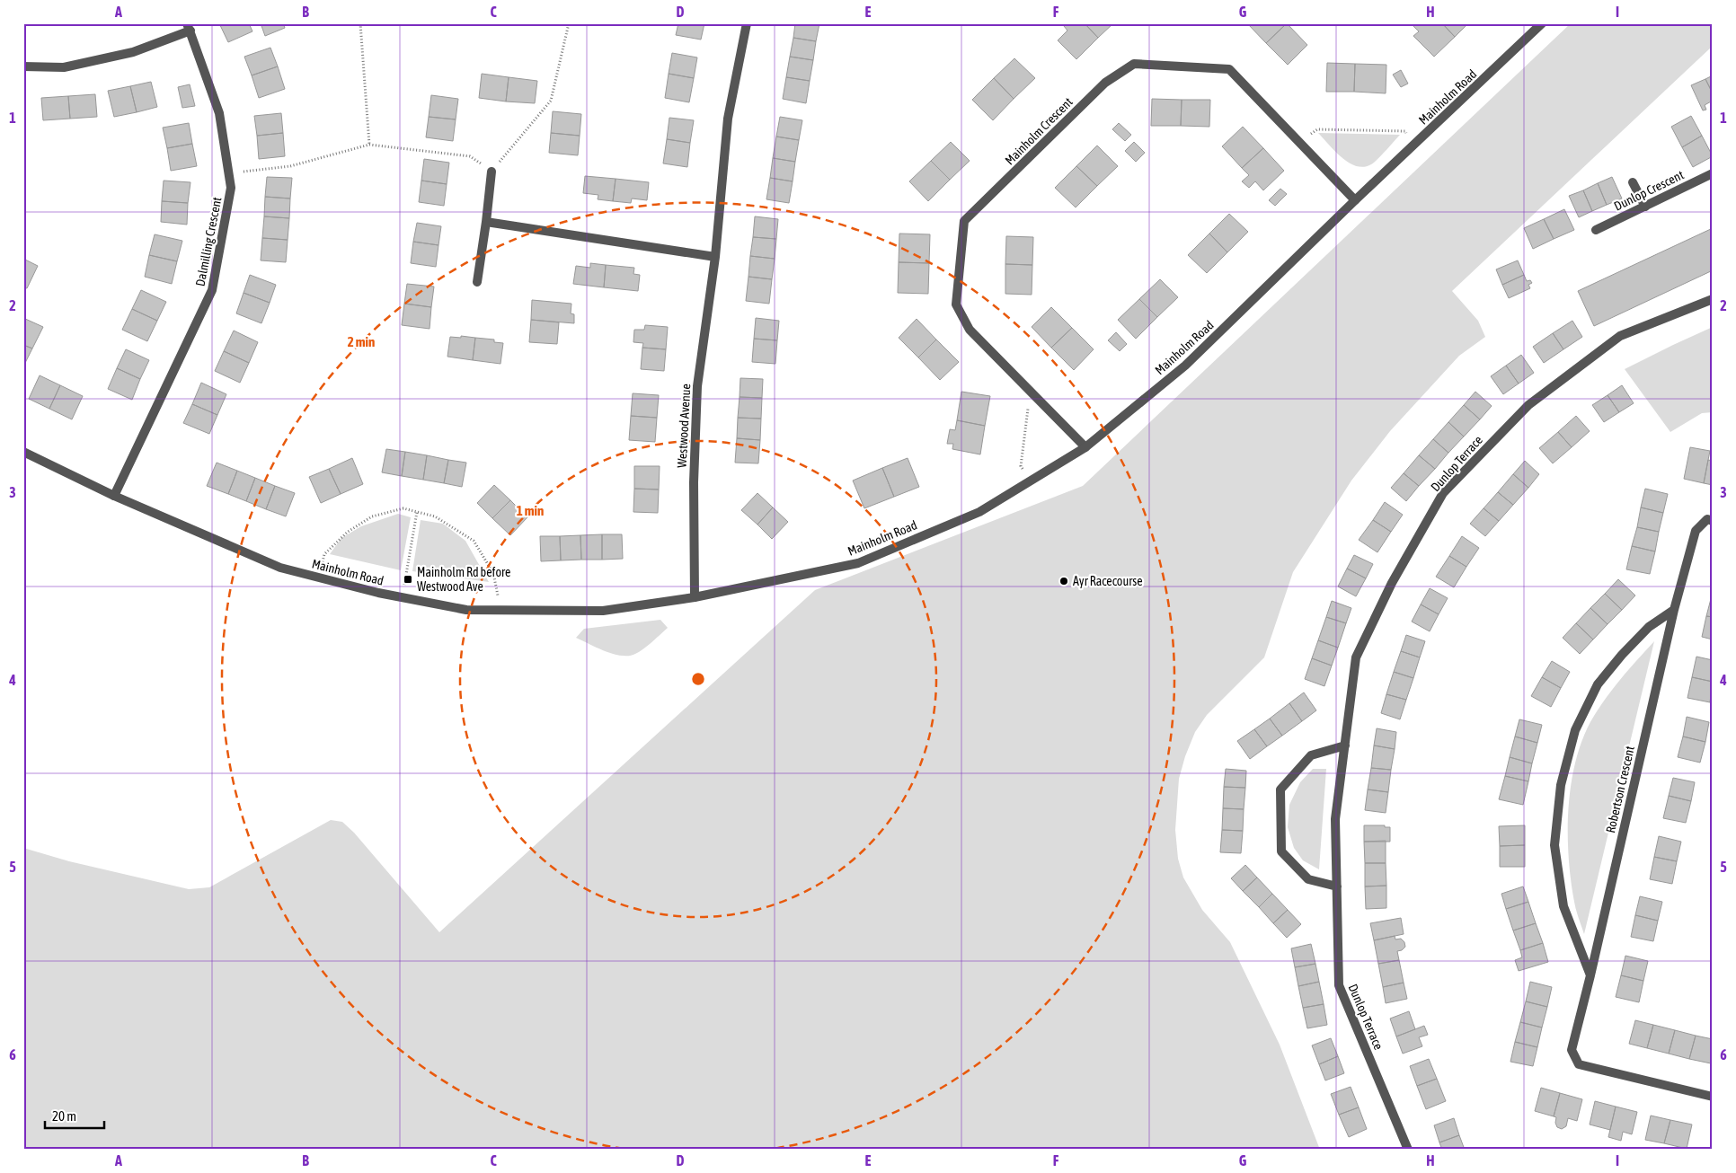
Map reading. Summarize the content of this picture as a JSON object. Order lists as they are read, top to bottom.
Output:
{
  "streets": {
    "street": [
      "Mainholm Road",
      "Mainholm Crescent",
      "Dunlop Crescent",
      "Dalmilling Crescent",
      "Westwood Avenue",
      "Dunlop Terrace",
      "Robertson Crescent"
    ]
  },
  "crossings": [
    ["Mainholm Road", "Mainholm Crescent"],
    ["Mainholm Road", "Dalmilling Crescent"],
    ["Mainholm Road", "Westwood Avenue"]
  ],
  "places": {
    "transit": ["Mainholm Rd before Westwood Ave"],
    "other": ["Ayr Racecourse"]
  },
  "scale_bar": "20 m",
  "grid": {
    "columns": [
      "A",
      "B",
      "C",
      "D",
      "E",
      "F",
      "G",
      "H",
      "I"
    ],
    "rows": [
      "1",
      "2",
      "3",
      "4",
      "5",
      "6"
    ]
  },
  "rings": ["2 min", "1 min"]
}
